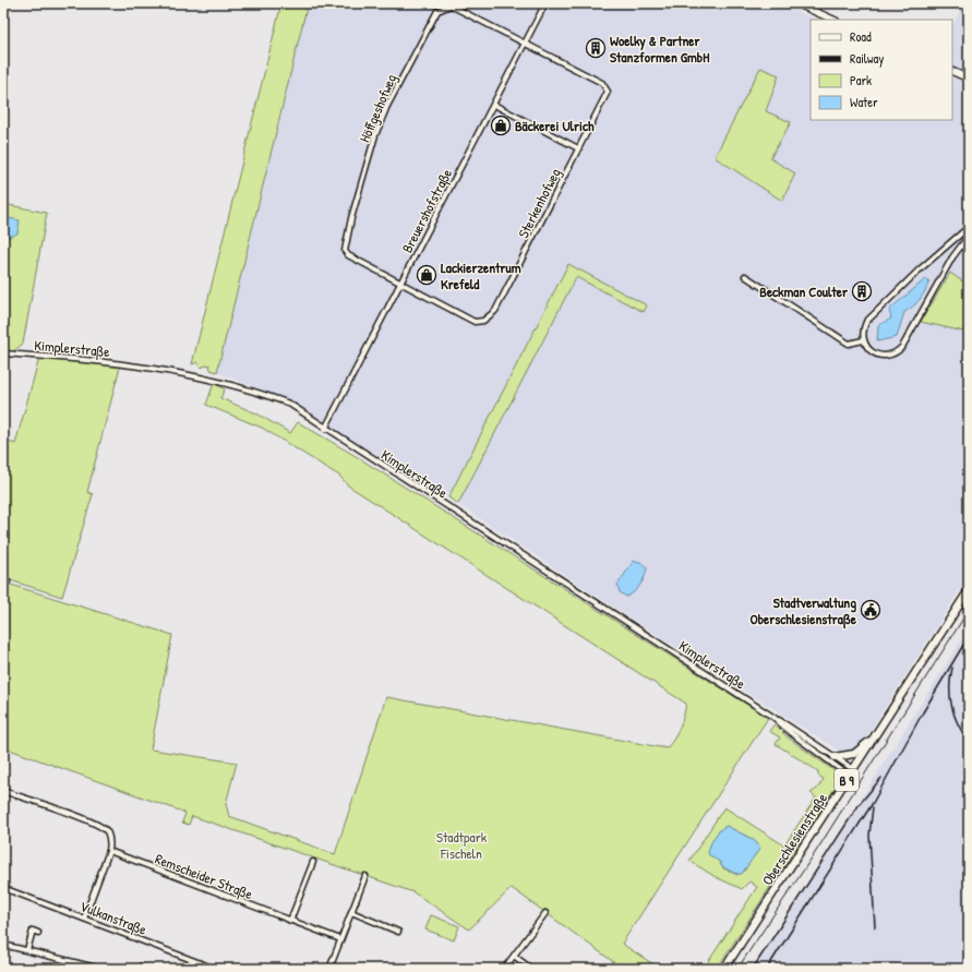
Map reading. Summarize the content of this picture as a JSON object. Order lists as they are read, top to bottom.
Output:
{
  "streets": {
    "main road": ["B 9", "Oberschlesienstraße"],
    "street": [
      "Höffgeshofweg",
      "Sterkenhofweg",
      "Breuershofstraße",
      "Kimplerstraße",
      "Remscheider Straße",
      "Vulkanstraße"
    ]
  },
  "crossings": [
    ["Höffgeshofweg", "Sterkenhofweg"],
    ["Höffgeshofweg", "Breuershofstraße"],
    ["Sterkenhofweg", "Breuershofstraße"],
    ["Breuershofstraße", "Kimplerstraße"],
    ["Kimplerstraße", "B 9"],
    ["Kimplerstraße", "Oberschlesienstraße"],
    ["B 9", "Oberschlesienstraße"]
  ],
  "parks": ["Stadtpark Fischeln"],
  "places": {
    "building": ["Woelky & Partner Stanzformen GmbH", "Beckman Coulter"],
    "shop": ["Bäckerei Ulrich", "Lackierzentrum Krefeld"],
    "public building": ["Stadtverwaltung Oberschlesienstraße"]
  },
  "legend": [
    "Road",
    "Railway",
    "Park",
    "Water"
  ]
}
